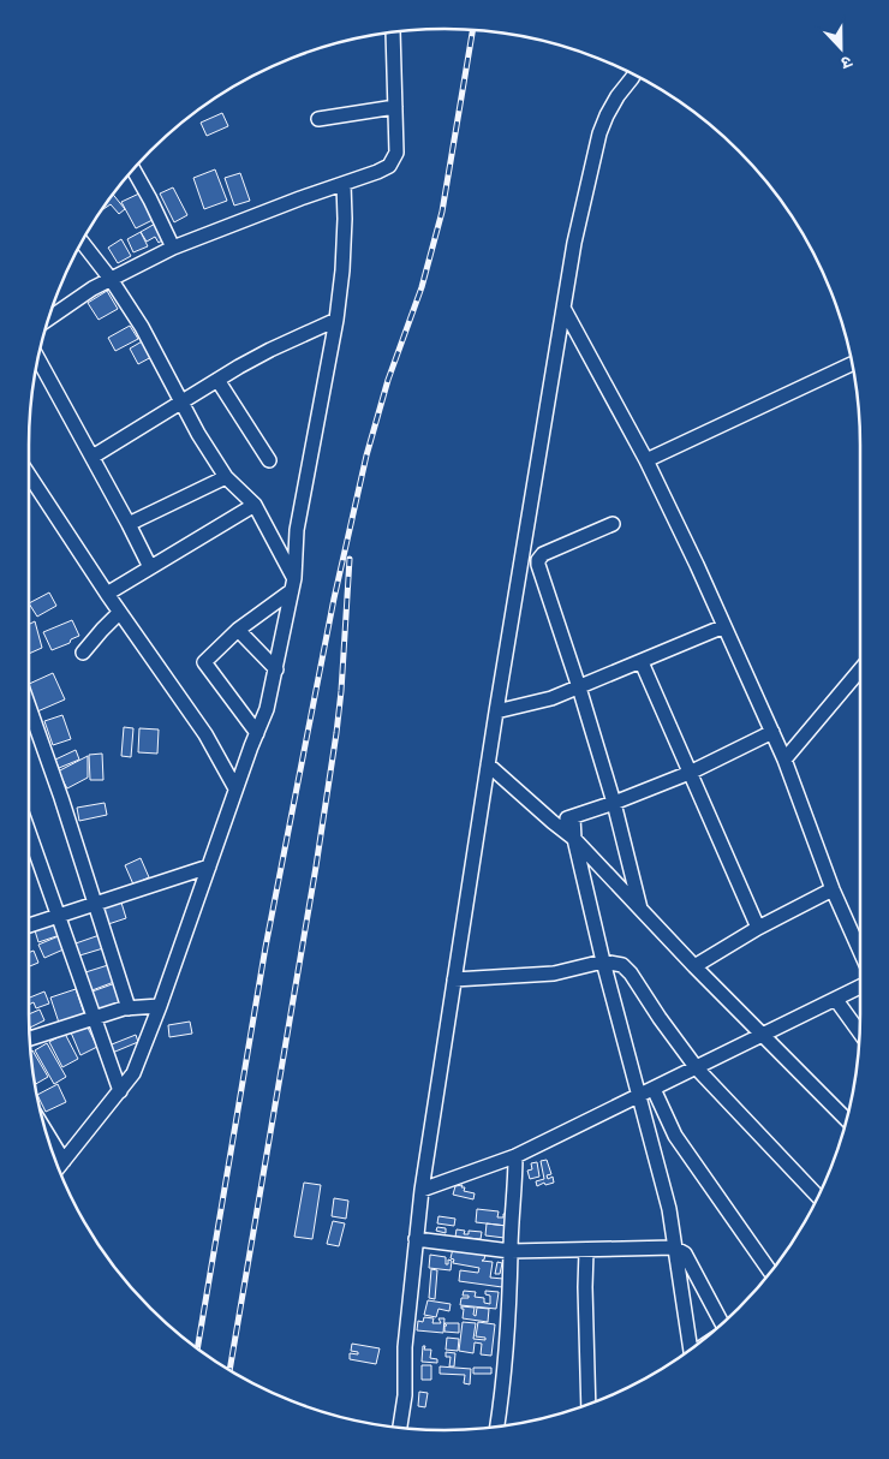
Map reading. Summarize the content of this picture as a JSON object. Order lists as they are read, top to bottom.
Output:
{
  "north": "bottom"
}
